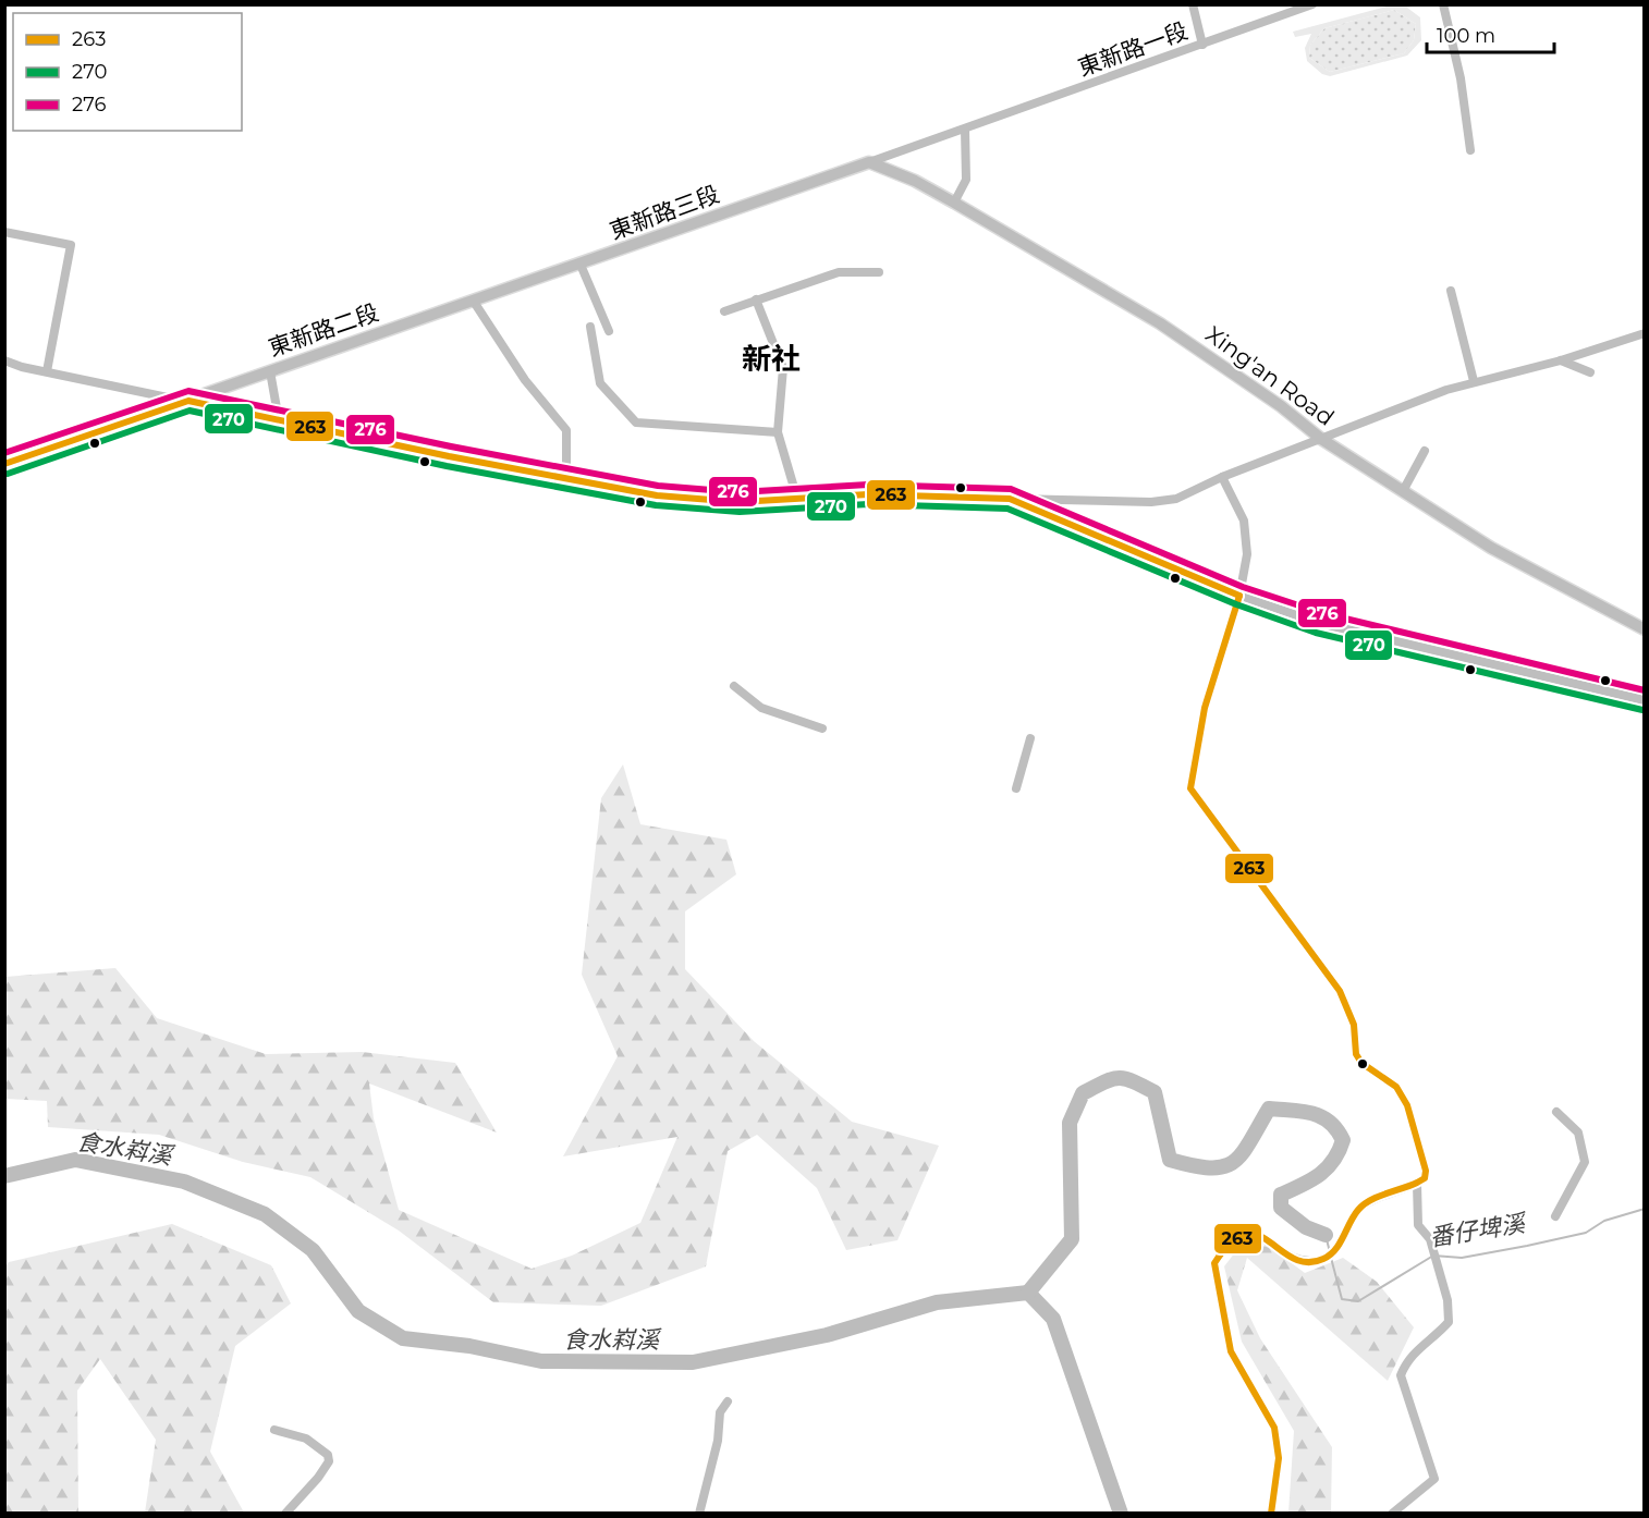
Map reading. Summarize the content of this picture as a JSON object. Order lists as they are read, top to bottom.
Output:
{
  "streets": {
    "main road": ["東新路三段", "東新路二段", "Xing'an Road"],
    "street": ["東新路一段"]
  },
  "crossings": [
    ["東新路三段", "東新路二段"],
    ["東新路三段", "Xing'an Road"]
  ],
  "districts": ["新社"],
  "water": ["食水嵙溪", "番仔埤溪"],
  "lines": ["transit line 276", "transit line 263", "transit line 270"],
  "legend": ["263", "270", "276"],
  "scale_bar": "100 m"
}
